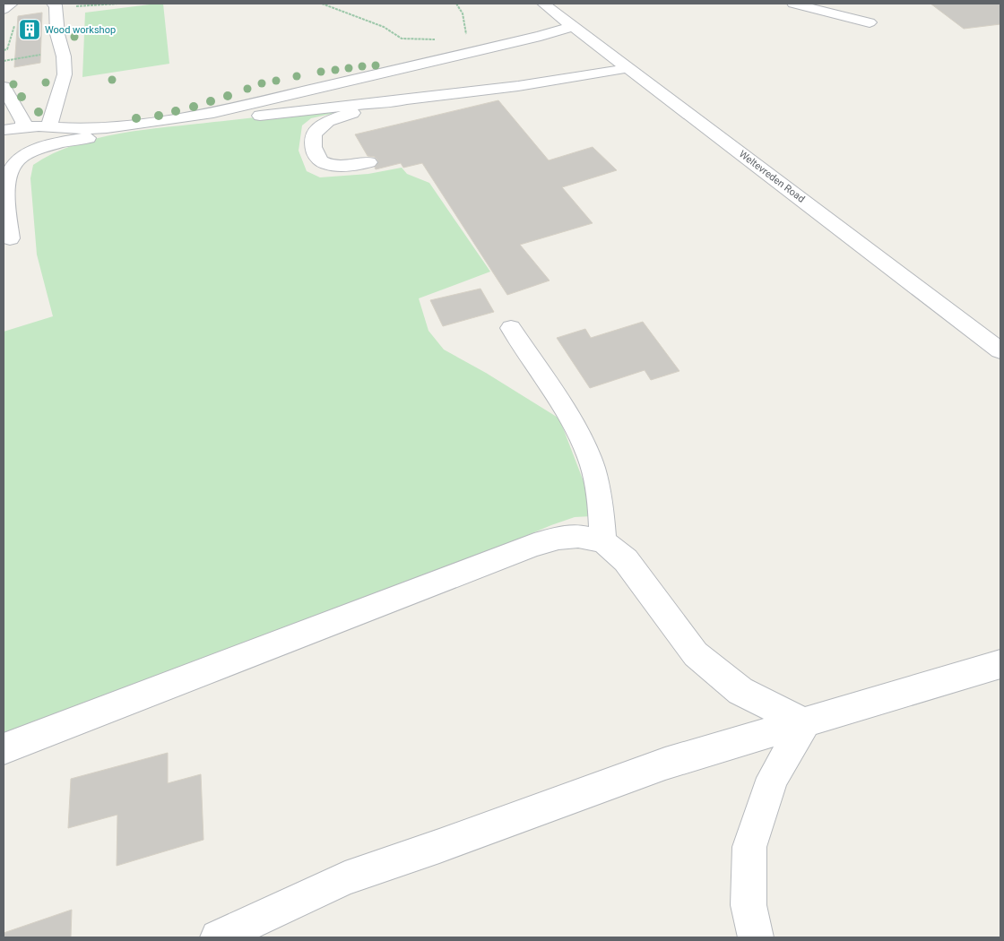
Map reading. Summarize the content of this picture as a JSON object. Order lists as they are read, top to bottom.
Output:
{
  "streets": {
    "street": ["Weltevreden Road"]
  },
  "places": {
    "building": ["Wood workshop"]
  }
}
